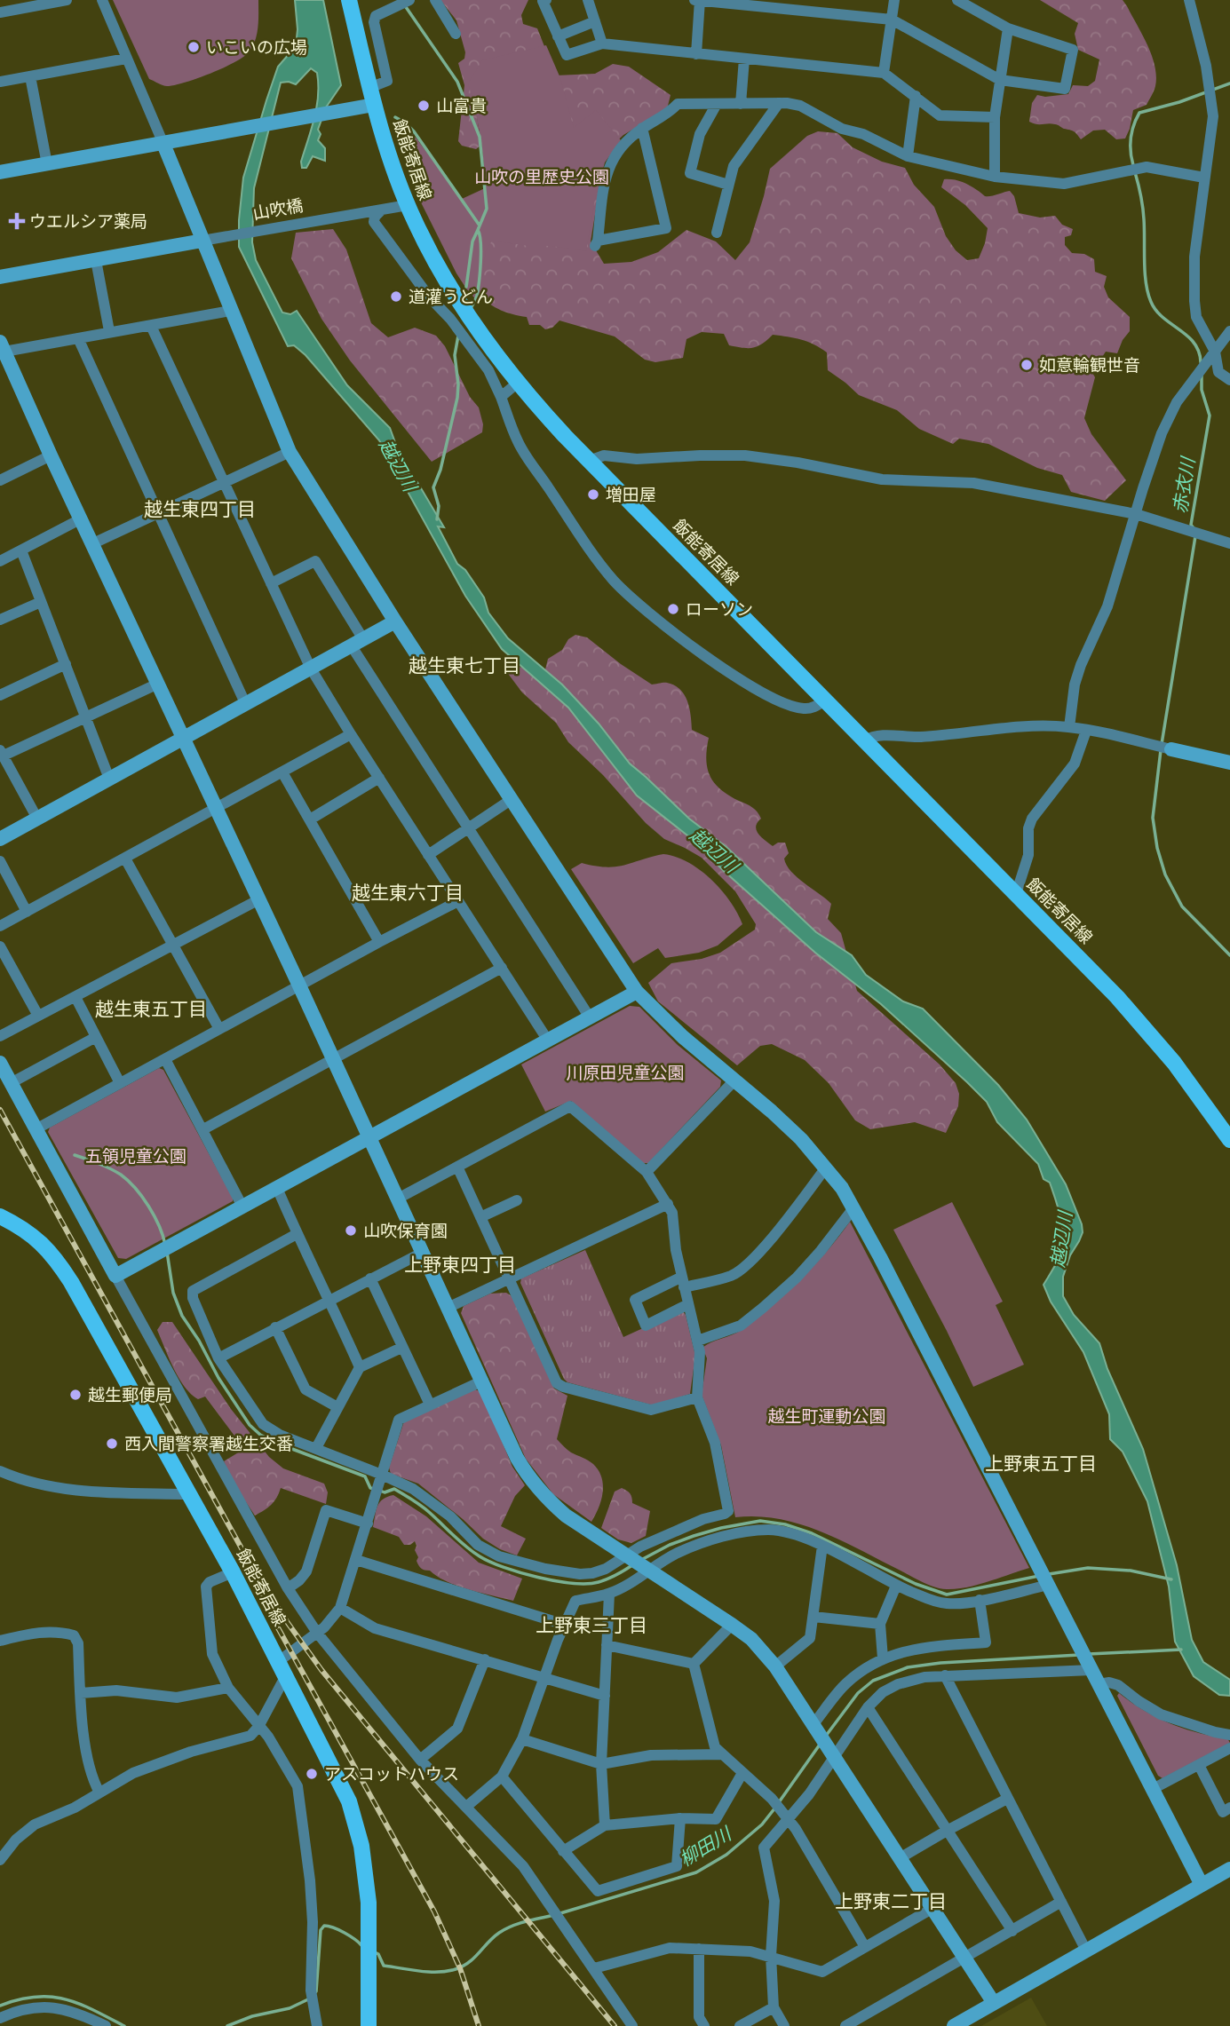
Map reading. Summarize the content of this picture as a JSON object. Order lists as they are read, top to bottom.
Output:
{
  "streets": {
    "main road": ["飯能寄居線"],
    "street": ["山吹橋"]
  },
  "crossings": [
    ["飯能寄居線", "山吹橋"]
  ],
  "districts": [
    "越生東四丁目",
    "越生東七丁目",
    "越生東六丁目",
    "越生東五丁目",
    "上野東四丁目",
    "上野東五丁目",
    "上野東三丁目",
    "上野東二丁目"
  ],
  "water": ["越辺川", "赤衣川", "柳田川"],
  "parks": [
    "山吹の里歴史公園",
    "川原田児童公園",
    "五領児童公園",
    "越生町運動公園"
  ],
  "places": {
    "other": [
      "いこいの広場",
      "山富貴",
      "道灌うどん",
      "如意輪観世音",
      "増田屋",
      "ローソン",
      "山吹保育園",
      "越生郵便局",
      "西入間警察署越生交番",
      "アスコットハウス"
    ],
    "health": ["ウエルシア薬局"]
  }
}
